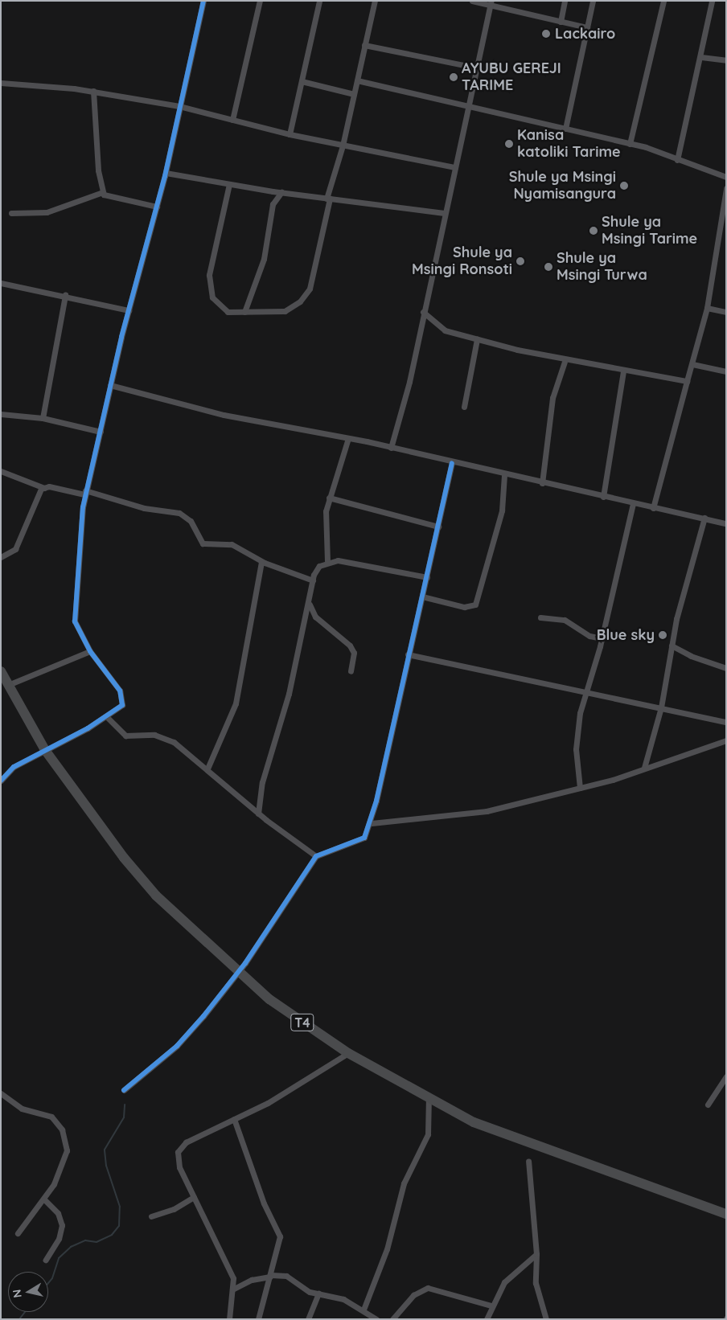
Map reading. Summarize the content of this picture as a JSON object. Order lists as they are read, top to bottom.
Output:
{
  "streets": {
    "highway": ["T4"]
  },
  "places": [
    "Lackairo",
    "AYUBU GEREJI TARIME",
    "Kanisa katoliki Tarime",
    "Shule ya Msingi Nyamisangura",
    "Shule ya Msingi Tarime",
    "Shule ya Msingi Ronsoti",
    "Shule ya Msingi Turwa",
    "Blue sky"
  ],
  "north": "left"
}
